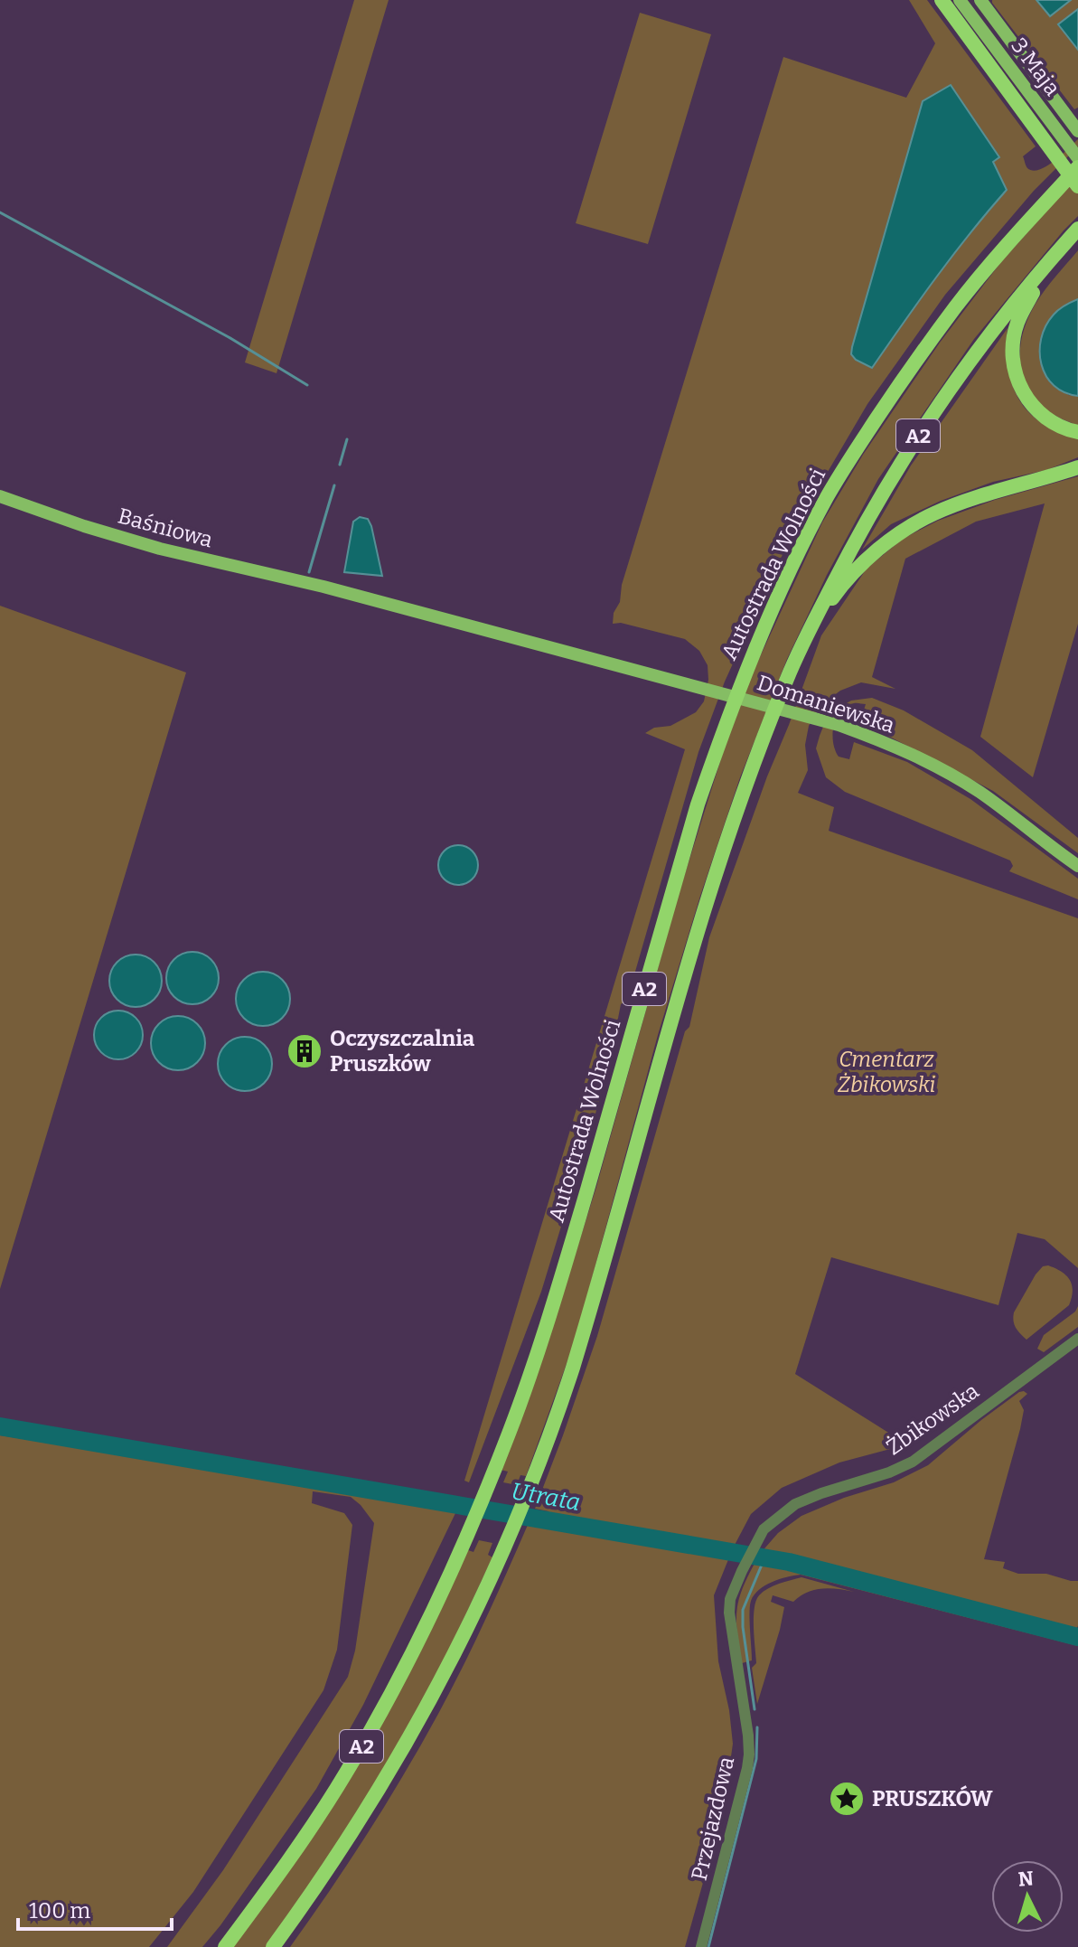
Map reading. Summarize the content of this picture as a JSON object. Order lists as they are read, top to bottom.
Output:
{
  "streets": {
    "highway": ["A2", "Autostrada Wolności"],
    "main road": ["3 Maja", "Baśniowa", "Domaniewska"],
    "street": ["Żbikowska", "Przejazdowa"]
  },
  "crossings": [
    ["Baśniowa", "Domaniewska"],
    ["Żbikowska", "Przejazdowa"]
  ],
  "water": ["Utrata"],
  "parks": ["Cmentarz Żbikowski"],
  "places": {
    "building": ["Oczyszczalnia Pruszków"],
    "place": ["PRUSZKÓW"]
  },
  "scale_bar": "100 m",
  "north": "top"
}
